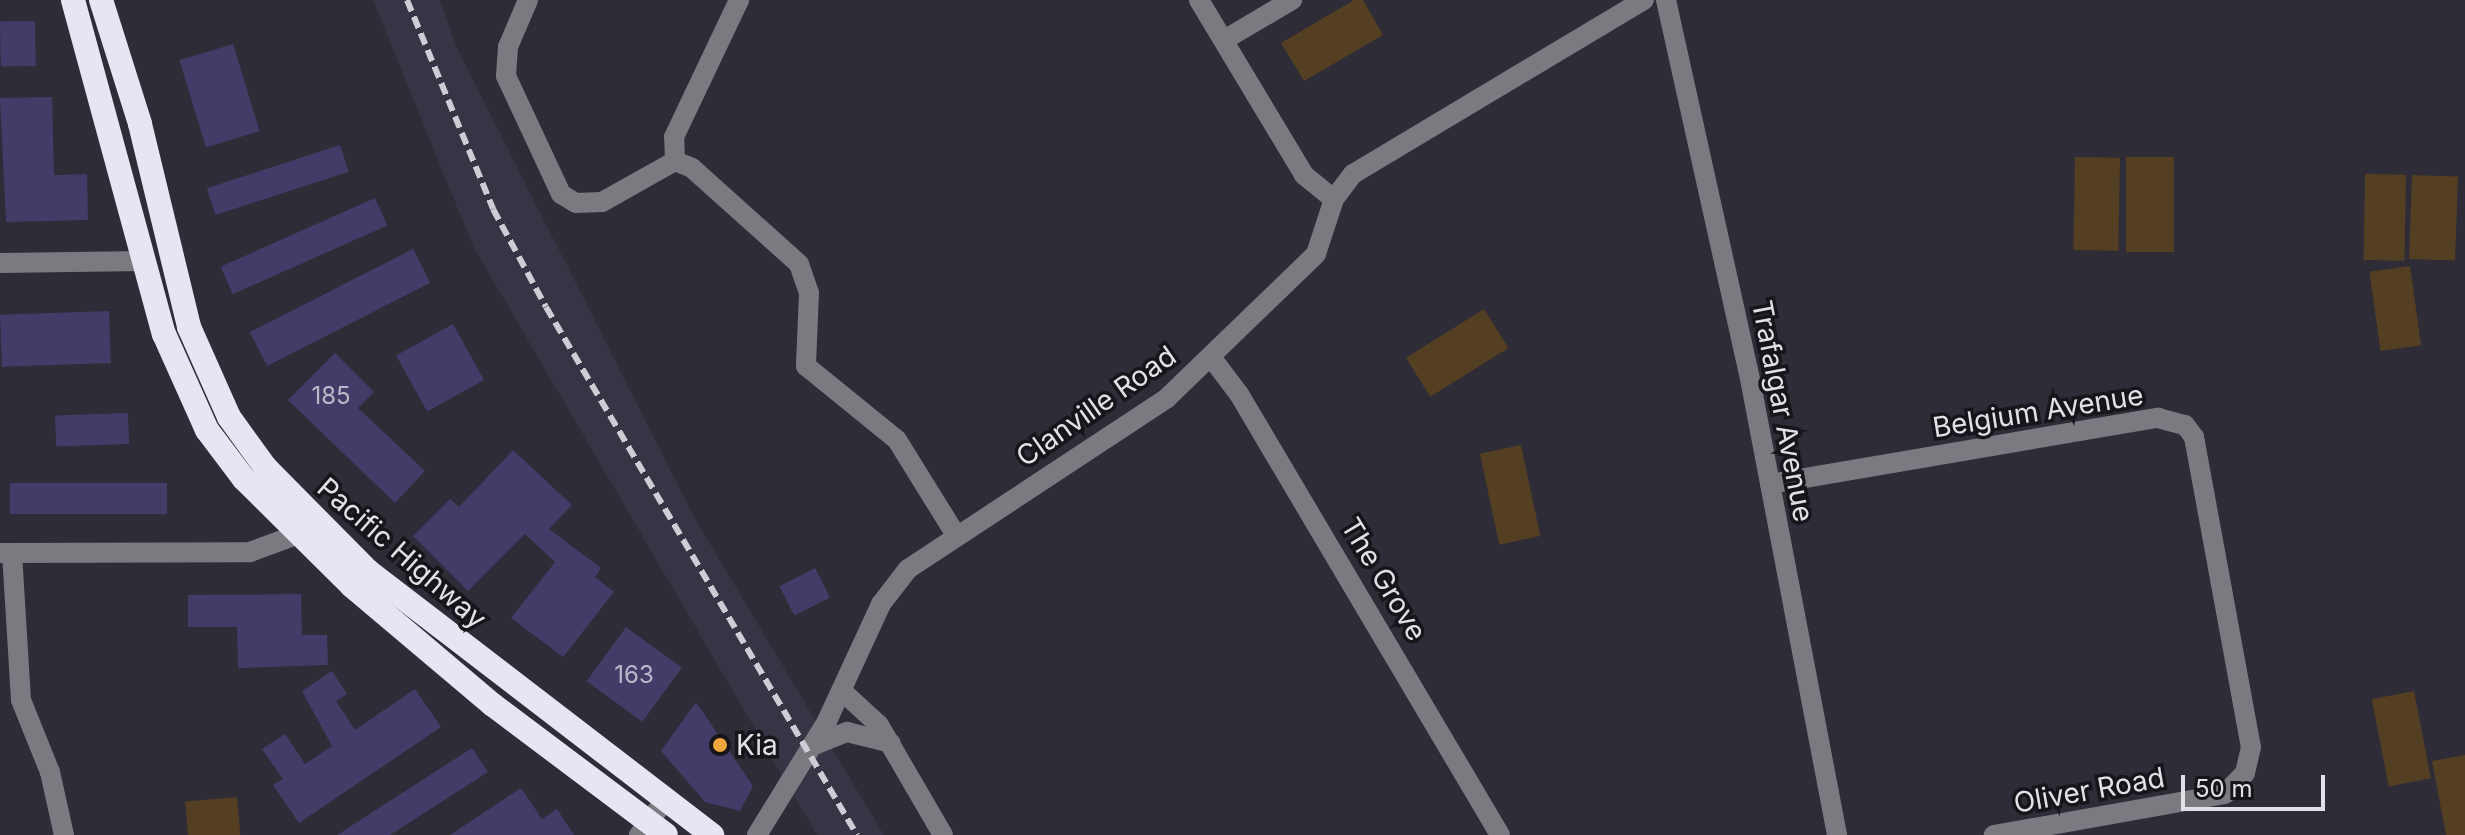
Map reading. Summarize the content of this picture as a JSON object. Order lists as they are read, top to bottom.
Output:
{
  "streets": {
    "highway": ["Pacific Highway"],
    "street": [
      "Clanville Road",
      "Trafalgar Avenue",
      "Belgium Avenue",
      "The Grove",
      "Oliver Road"
    ]
  },
  "crossings": [
    ["Clanville Road", "The Grove"],
    ["Trafalgar Avenue", "Belgium Avenue"],
    ["Belgium Avenue", "Oliver Road"]
  ],
  "places": ["Kia"],
  "house_numbers": ["185", "163"],
  "scale_bar": "50 m"
}
